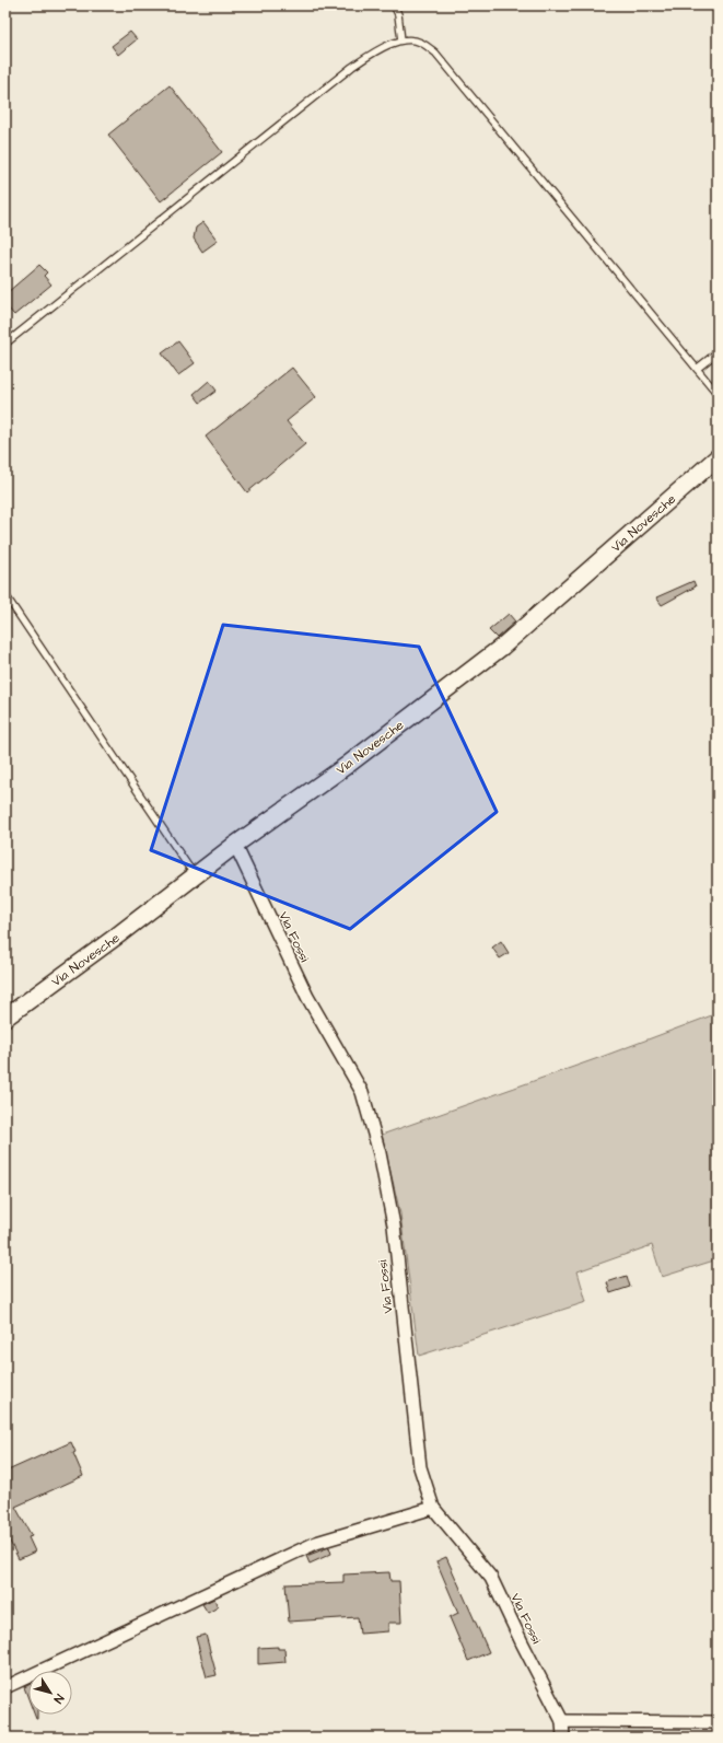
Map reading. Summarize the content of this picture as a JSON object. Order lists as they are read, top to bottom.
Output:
{
  "streets": {
    "street": ["Via Novesche", "Via Fossi"]
  },
  "crossings": [
    ["Via Novesche", "Via Fossi"]
  ],
  "north": "bottom right"
}
